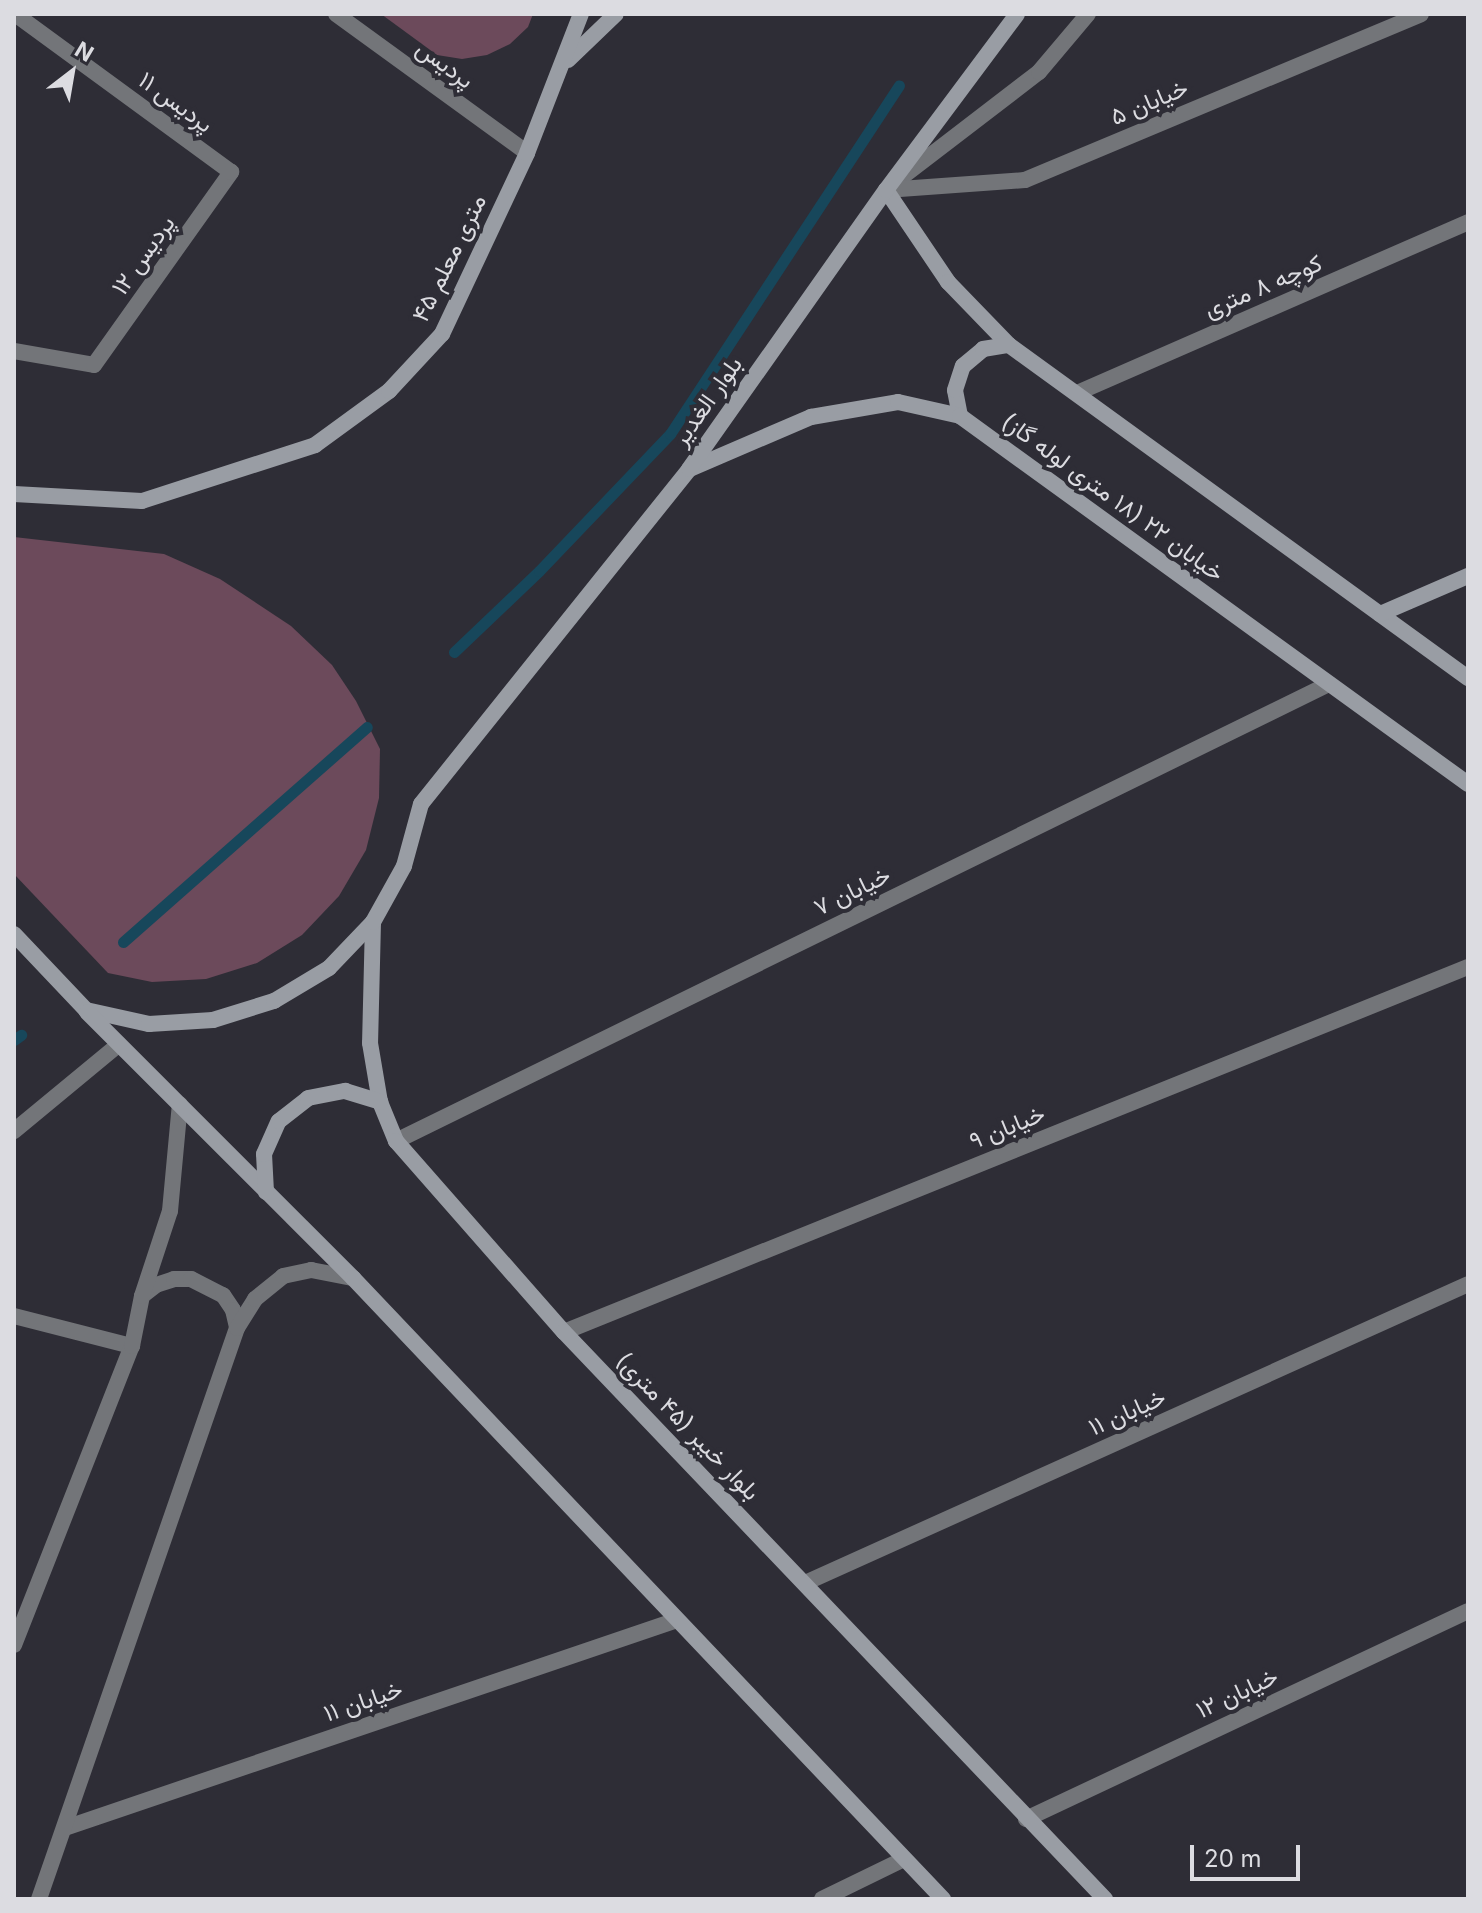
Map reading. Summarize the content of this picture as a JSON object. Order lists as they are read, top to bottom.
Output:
{
  "streets": {
    "main road": [
      "۴۵ متری معلم",
      "بلوار الغدیر",
      "خیابان ۲۲ (۱۸ متری لوله گاز)",
      "بلوار خیبر (۴۵ متری)"
    ],
    "street": [
      "پردیس",
      "پردیس ۱۱",
      "خیابان ۵",
      "پردیس ۱۲",
      "کوچه ۸ متری",
      "خیابان ۷",
      "خیابان ۹",
      "خیابان ۱۱",
      "خیابان ۱۲"
    ]
  },
  "crossings": [
    ["پردیس", "۴۵ متری معلم"],
    ["پردیس ۱۱", "پردیس ۱۲"],
    ["خیابان ۵", "بلوار الغدیر"],
    ["بلوار الغدیر", "خیابان ۲۲ (۱۸ متری لوله گاز)"],
    ["بلوار الغدیر", "بلوار خیبر (۴۵ متری)"],
    ["خیابان ۲۲ (۱۸ متری لوله گاز)", "خیابان ۷"],
    ["خیابان ۷", "بلوار خیبر (۴۵ متری)"],
    ["خیابان ۹", "بلوار خیبر (۴۵ متری)"],
    ["خیابان ۱۱", "بلوار خیبر (۴۵ متری)"],
    ["بلوار خیبر (۴۵ متری)", "خیابان ۱۲"]
  ],
  "scale_bar": "20 m",
  "north": "top right"
}
